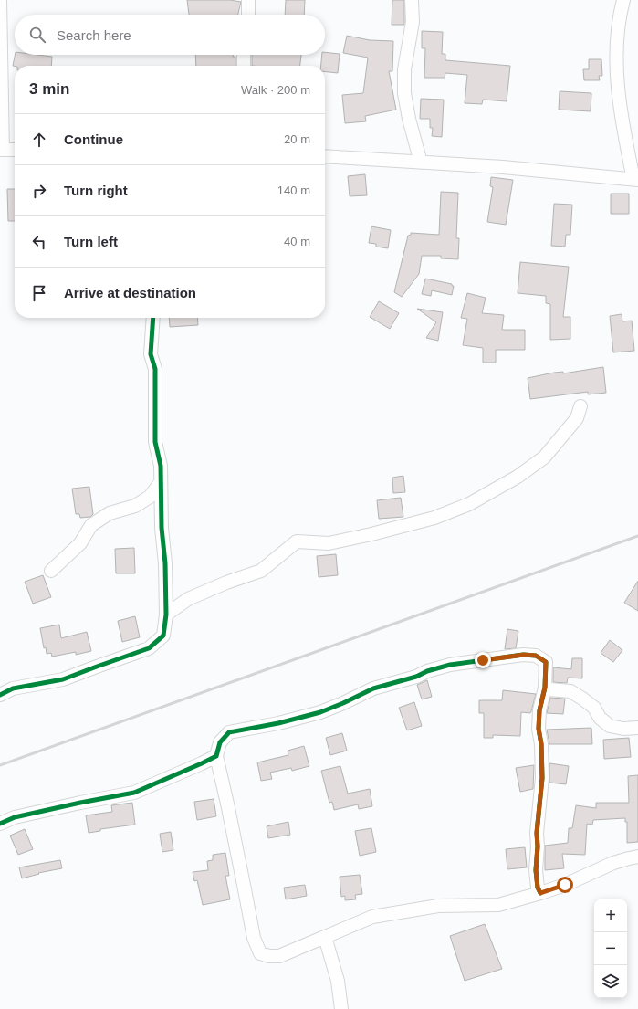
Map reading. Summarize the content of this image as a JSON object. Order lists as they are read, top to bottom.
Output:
{
  "page": {
    "search": "Search here",
    "heading": ["3 min", "Walk · 200 m"],
    "list": [
      ["Continue", "20 m"],
      ["Turn right", "140 m"],
      ["Turn left", "40 m"],
      "Arrive at destination"
    ],
    "map_buttons": ["+", "−"]
  }
}
